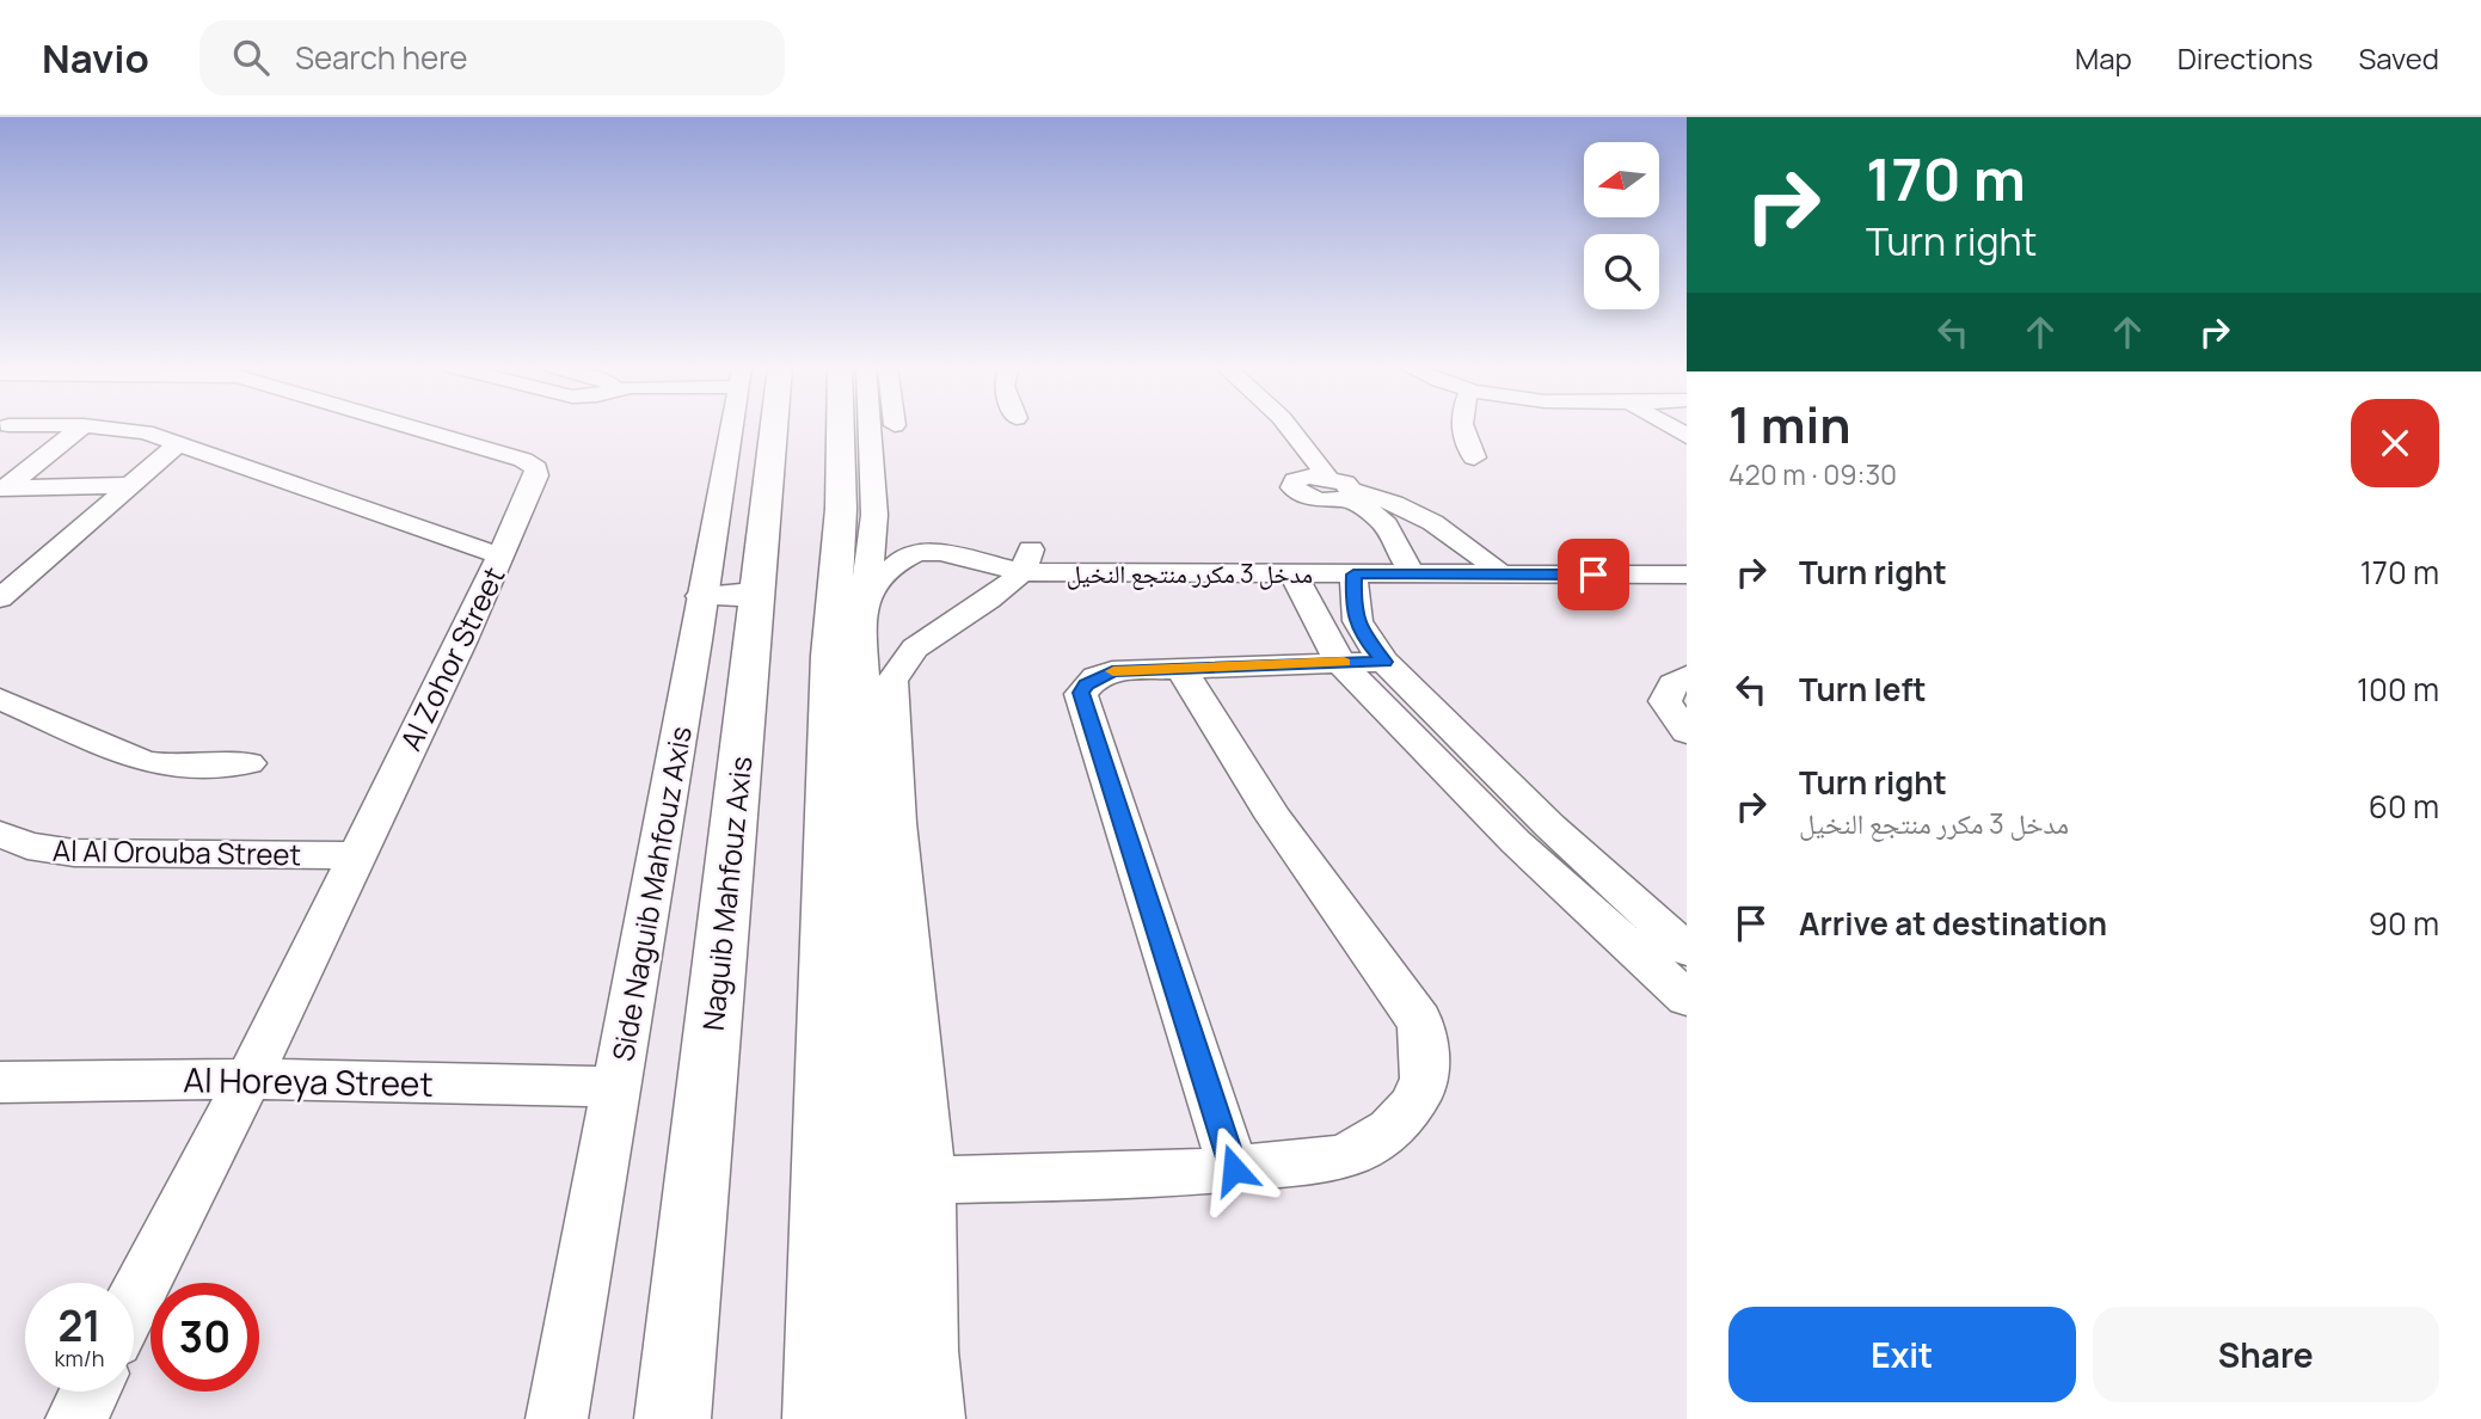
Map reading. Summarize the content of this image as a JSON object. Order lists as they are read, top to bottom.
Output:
{
  "streets": {
    "main road": ["Naguib Mahfouz Axis"],
    "street": [
      "مدخل 3 مكرر منتجع النخيل",
      "Al Zohor Street",
      "Al Al Orouba Street",
      "Side Naguib Mahfouz Axis",
      "Al Horeya Street"
    ]
  },
  "crossings": [
    ["Al Zohor Street", "Al Al Orouba Street"],
    ["Al Zohor Street", "Al Horeya Street"],
    ["Side Naguib Mahfouz Axis", "Al Horeya Street"]
  ],
  "north": "left",
  "page": {
    "header": "Navio",
    "search": "Search here",
    "nav": ["Map", "Directions", "Saved"],
    "turn": ["170 m", "Turn right"],
    "heading": ["1 min", "420 m · 09:30"],
    "list": [
      {
        "name": "Turn right",
        "value": "170 m"
      },
      {
        "name": "Turn left",
        "value": "100 m"
      },
      {
        "name": "Turn right",
        "note": "مدخل 3 مكرر منتجع النخيل",
        "value": "60 m"
      },
      {
        "name": "Arrive at destination",
        "value": "90 m"
      }
    ],
    "speed": "21 km/h",
    "limit": "30",
    "buttons": ["Exit", "Share"]
  }
}
